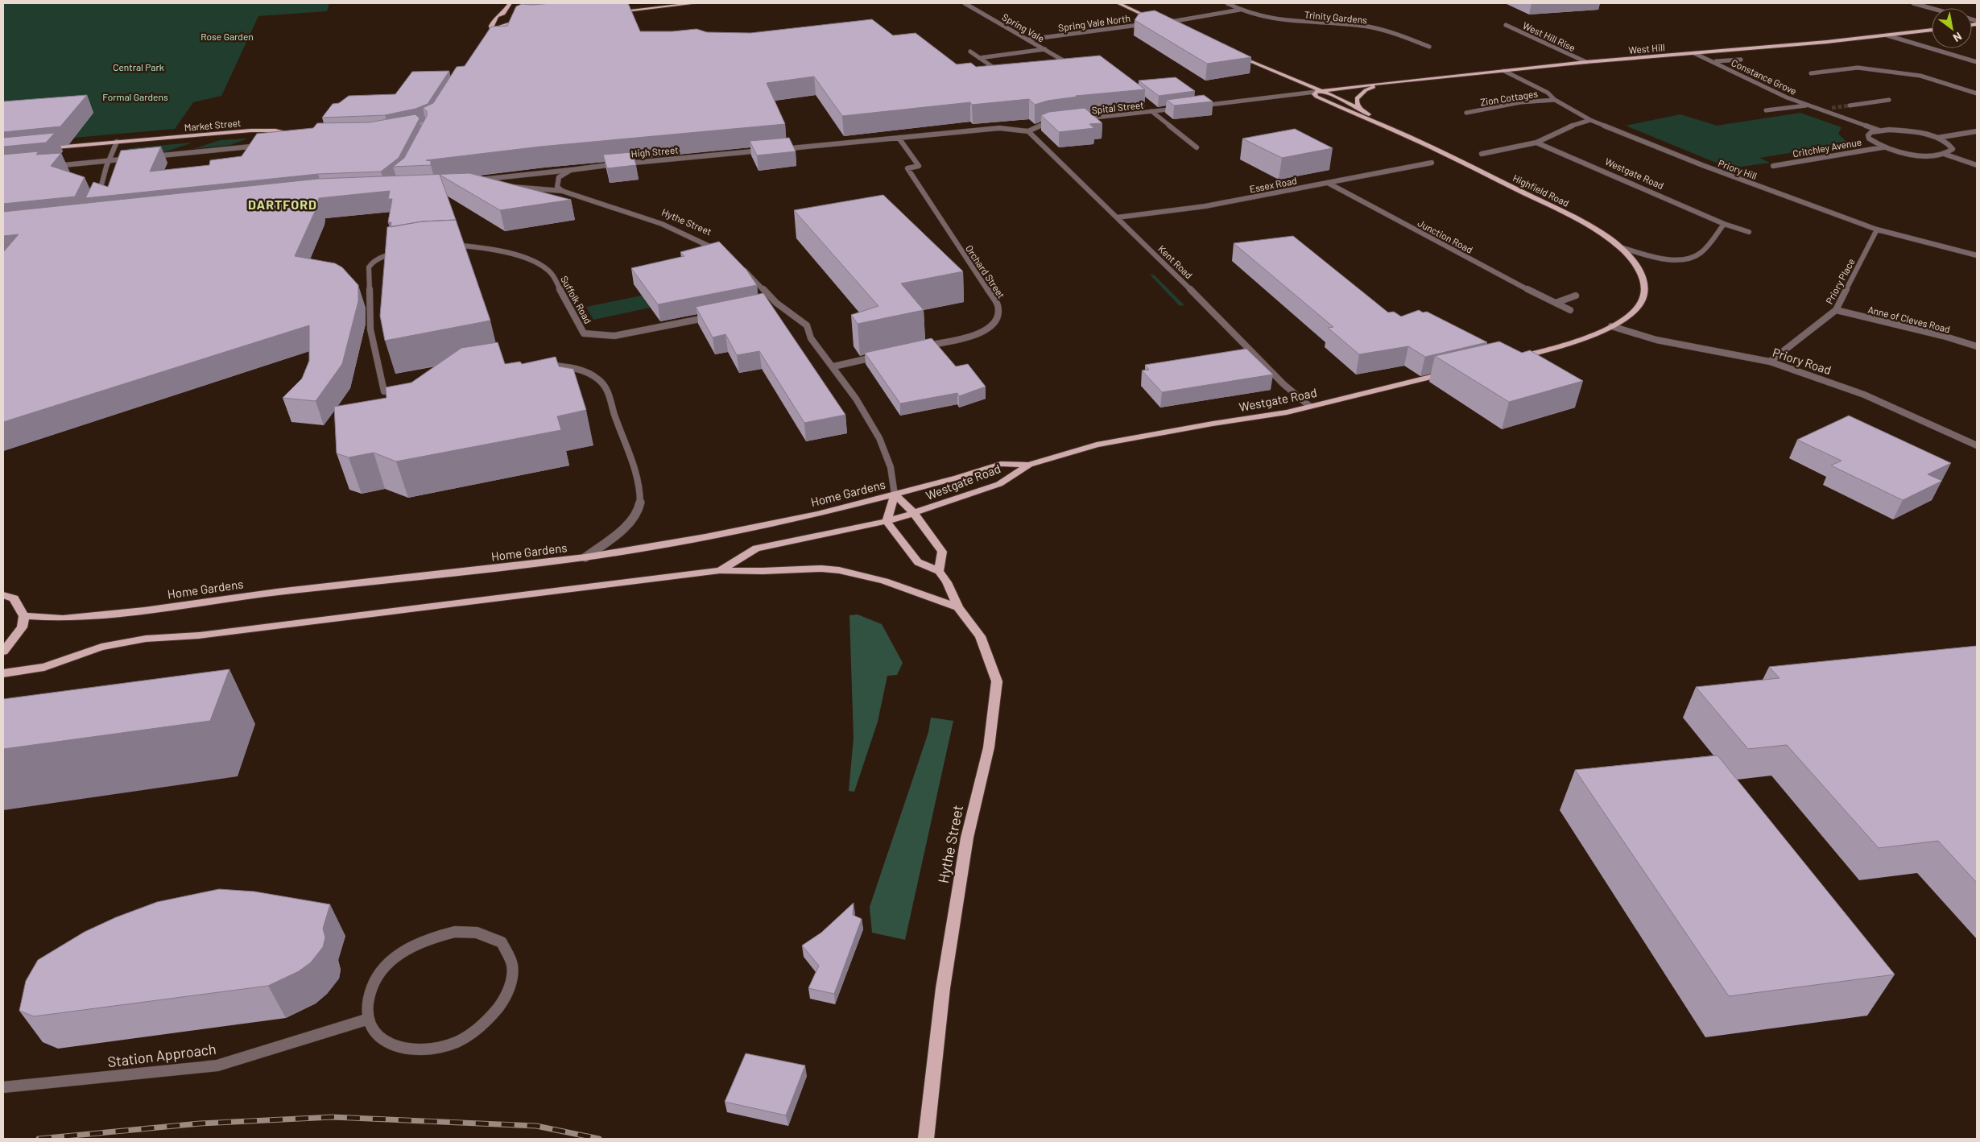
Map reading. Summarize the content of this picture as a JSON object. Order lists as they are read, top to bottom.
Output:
{
  "streets": {
    "main road": [
      "West Hill",
      "Market Street",
      "Westgate Road",
      "Highfield Road",
      "Hythe Street",
      "Home Gardens"
    ],
    "street": [
      "Trinity Gardens",
      "Spring Vale North",
      "Spring Vale",
      "West Hill Rise",
      "Constance Grove",
      "Zion Cottages",
      "Spital Street",
      "Critchley Avenue",
      "High Street",
      "Priory Hill",
      "Essex Road",
      "Junction Road",
      "Kent Road",
      "Orchard Street",
      "Priory Place",
      "Suffolk Road",
      "Anne of Cleves Road",
      "Priory Road",
      "Station Approach"
    ]
  },
  "crossings": [
    ["Spring Vale North", "Spring Vale"],
    ["West Hill Rise", "West Hill"],
    ["West Hill", "Constance Grove"],
    ["West Hill", "Priory Hill"],
    ["Zion Cottages", "Priory Hill"],
    ["Priory Hill", "Priory Place"],
    ["Westgate Road", "Kent Road"],
    ["Westgate Road", "Home Gardens"],
    ["Essex Road", "Junction Road"],
    ["Essex Road", "Kent Road"],
    ["Highfield Road", "Priory Road"],
    ["Priory Place", "Anne of Cleves Road"],
    ["Priory Place", "Priory Road"]
  ],
  "districts": ["DARTFORD"],
  "parks": ["Rose Garden", "Central Park", "Formal Gardens"],
  "north": "bottom right"
}
